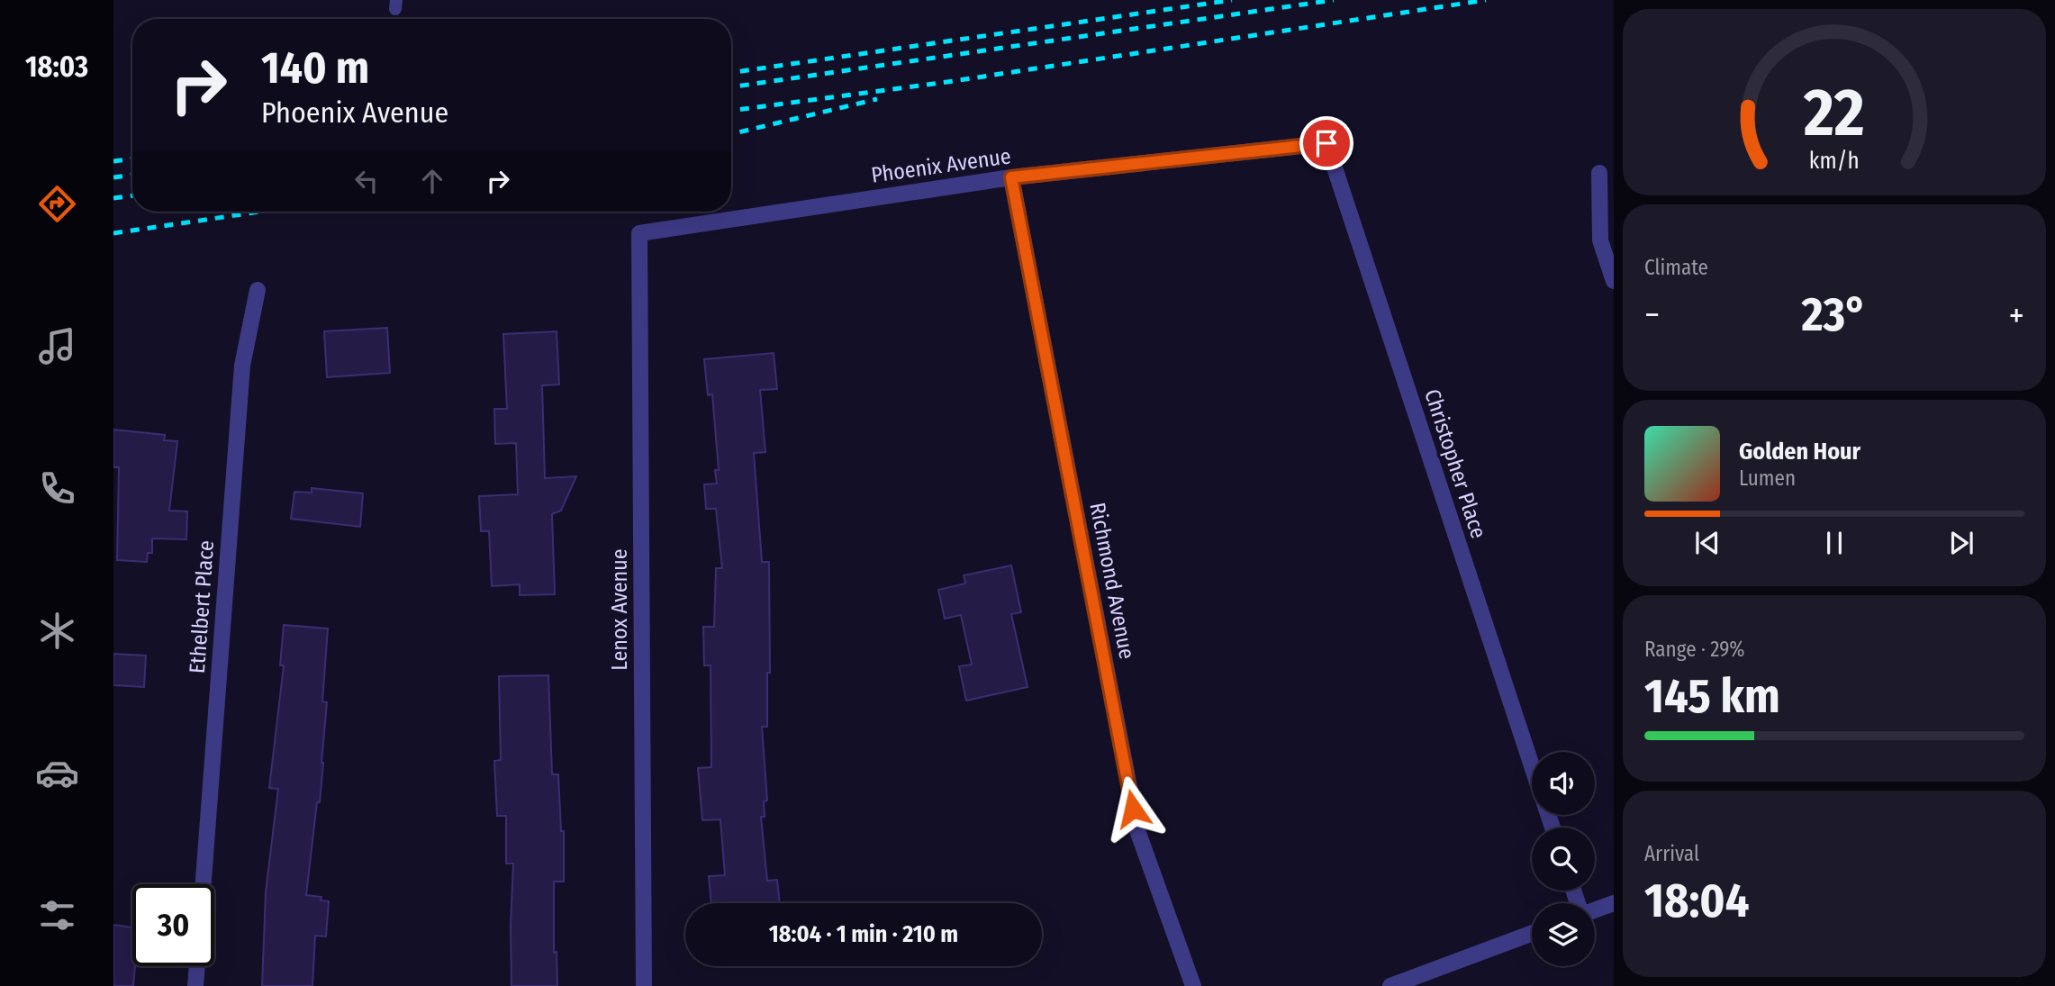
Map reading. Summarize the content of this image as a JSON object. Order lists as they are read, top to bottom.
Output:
{
  "streets": {
    "street": [
      "Phoenix Avenue",
      "Christopher Place",
      "Richmond Avenue",
      "Ethelbert Place",
      "Lenox Avenue"
    ]
  },
  "crossings": [
    ["Phoenix Avenue", "Christopher Place"],
    ["Phoenix Avenue", "Richmond Avenue"],
    ["Phoenix Avenue", "Lenox Avenue"]
  ],
  "page": {
    "tabs": "18:03",
    "turn": ["140 m", "Phoenix Avenue"],
    "tile": [
      "Climate",
      ["Range · 29%", "145 km"],
      ["Arrival", "18:04"]
    ],
    "heat": ["−", "23°", "+"],
    "song": ["Golden Hour", "Lumen"],
    "limit": "30",
    "trip": "18:04 · 1 min · 210 m",
    "gauge": ["22", "km/h"]
  }
}
